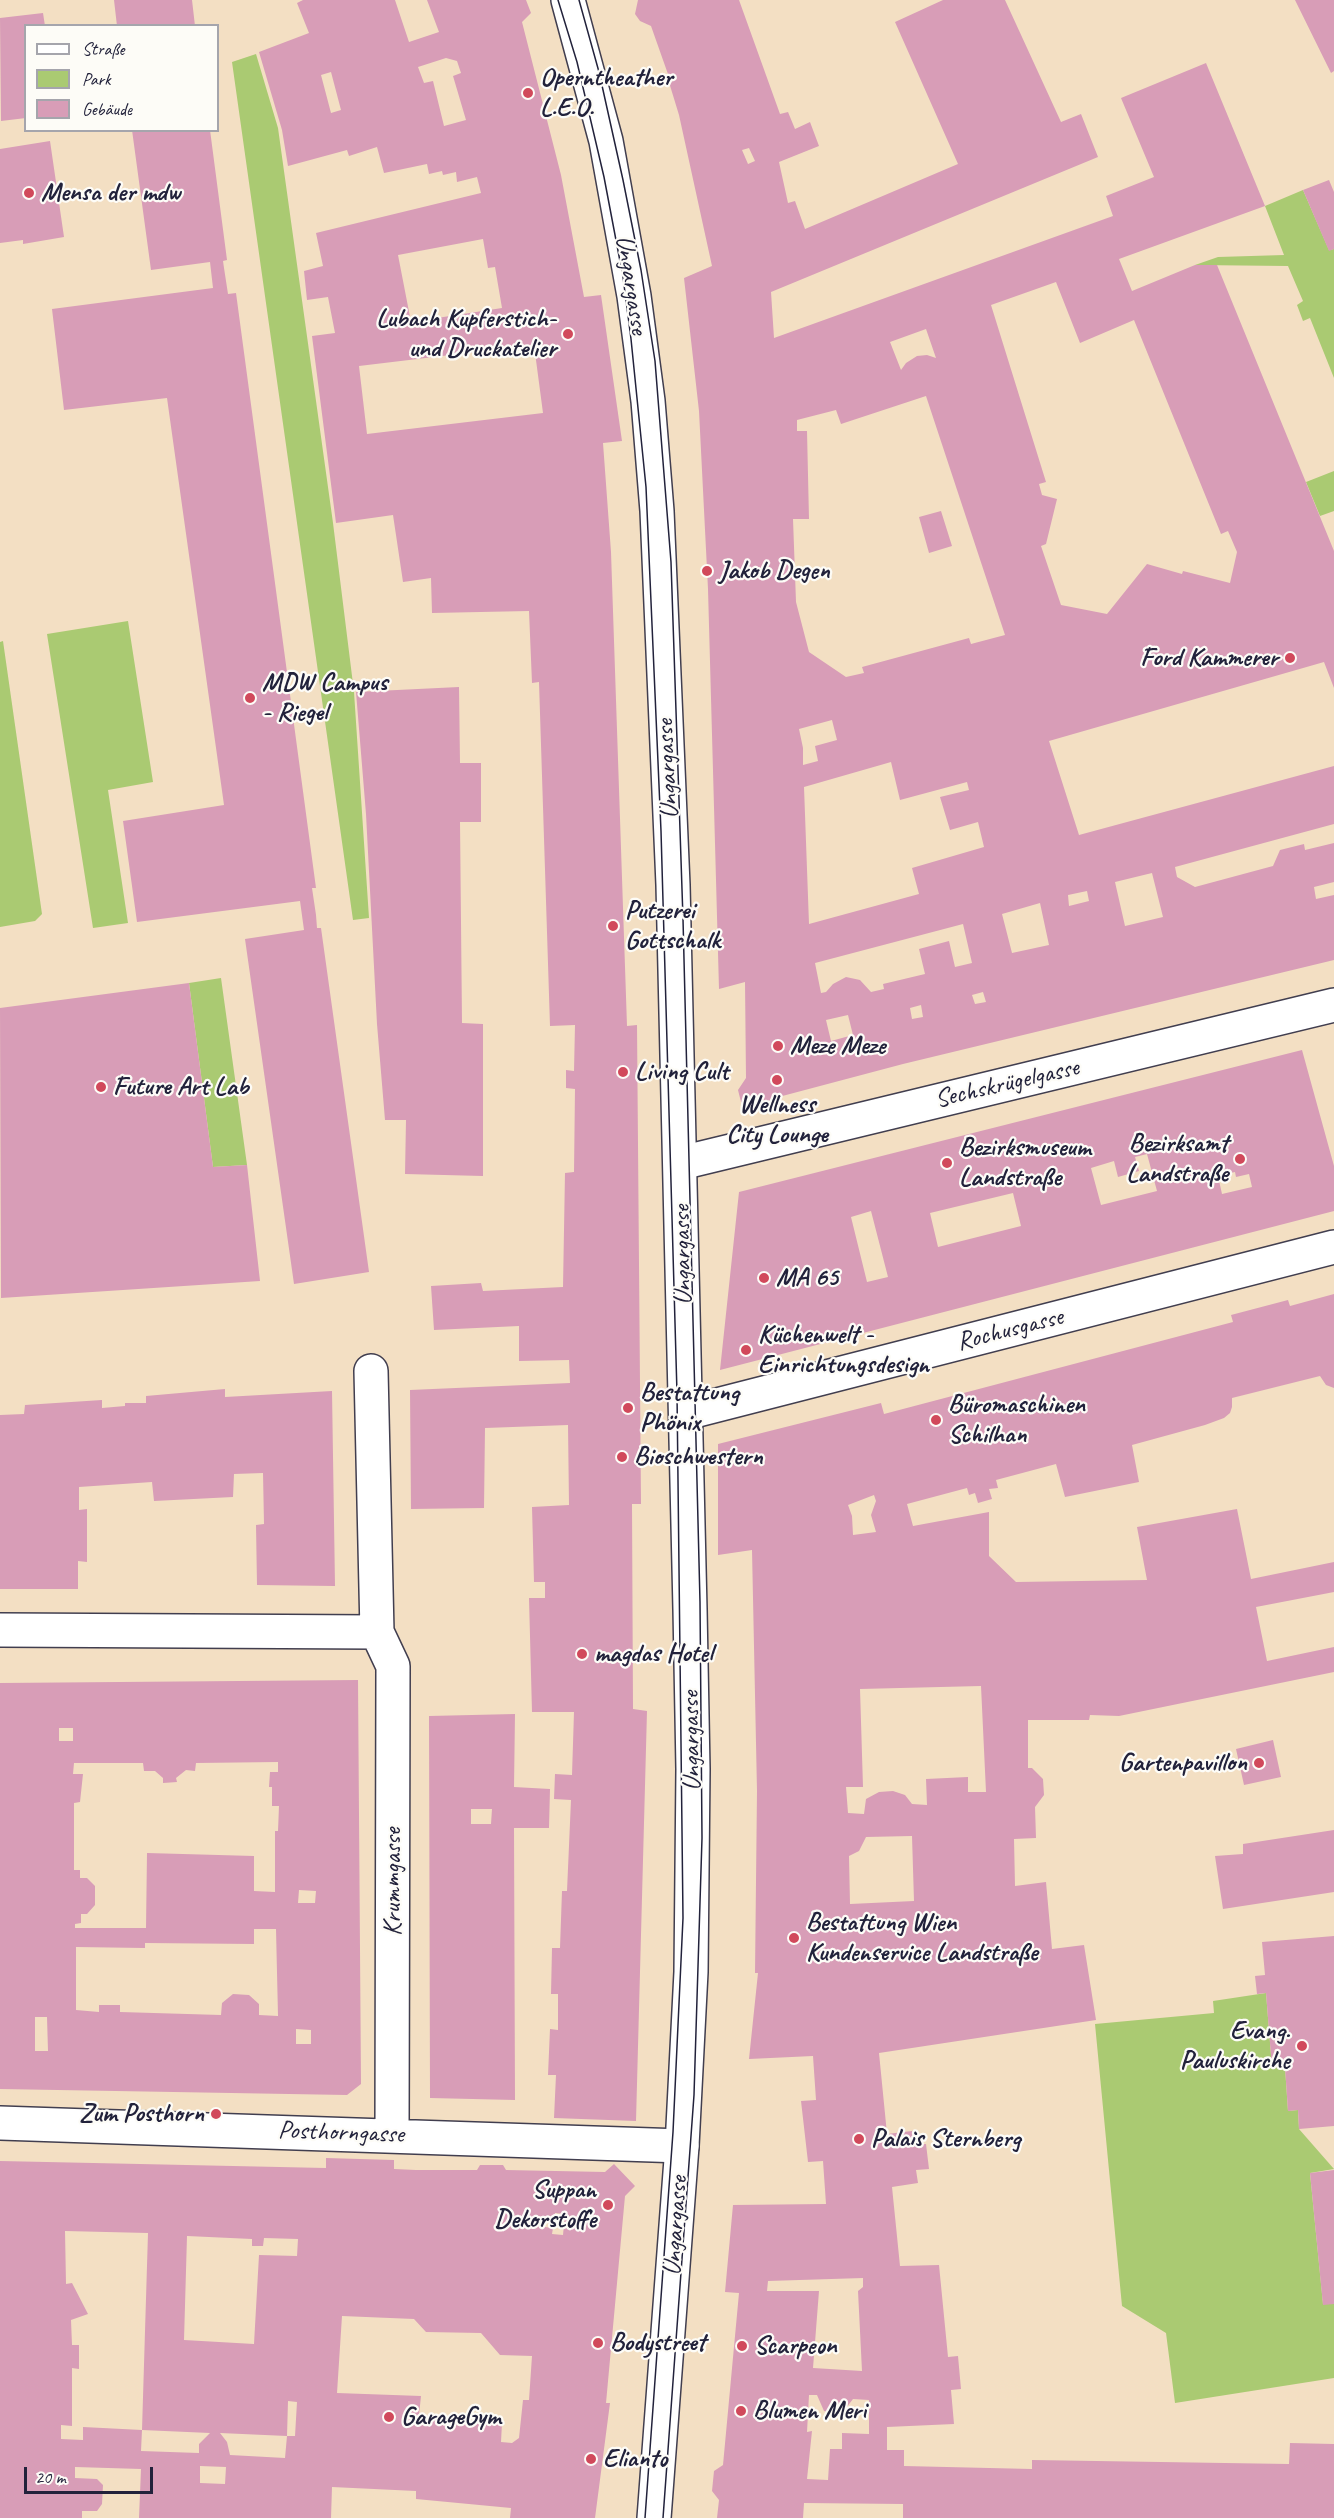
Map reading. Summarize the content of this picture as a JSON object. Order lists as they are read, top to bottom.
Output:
{
  "streets": {
    "street": [
      "Ungargasse",
      "Sechskrügelgasse",
      "Rochusgasse",
      "Krummgasse",
      "Posthorngasse"
    ]
  },
  "crossings": [
    ["Ungargasse", "Sechskrügelgasse"],
    ["Ungargasse", "Rochusgasse"],
    ["Ungargasse", "Posthorngasse"],
    ["Krummgasse", "Posthorngasse"]
  ],
  "places": [
    "Operntheather L.E.O.",
    "Mensa der mdw",
    "Lubach Kupferstich- und Druckatelier",
    "Jakob Degen",
    "Ford Kammerer",
    "MDW Campus - Riegel",
    "Putzerei Gottschalk",
    "Meze Meze",
    "Living Cult",
    "Wellness City Lounge",
    "Future Art Lab",
    "Bezirksamt Landstraße",
    "Bezirksmuseum Landstraße",
    "MA 65",
    "Küchenwelt - Einrichtungsdesign",
    "Bestattung Phönix",
    "Büromaschinen Schilhan",
    "Bioschwestern",
    "magdas Hotel",
    "Gartenpavillon",
    "Bestattung Wien Kundenservice Landstraße",
    "Evang. Pauluskirche",
    "Zum Posthorn",
    "Palais Sternberg",
    "Suppan Dekorstoffe",
    "Bodystreet",
    "Scarpeon",
    "Blumen Meri",
    "GarageGym",
    "Elianto"
  ],
  "legend": ["Straße", "Park", "Gebäude"],
  "scale_bar": "20 m"
}
